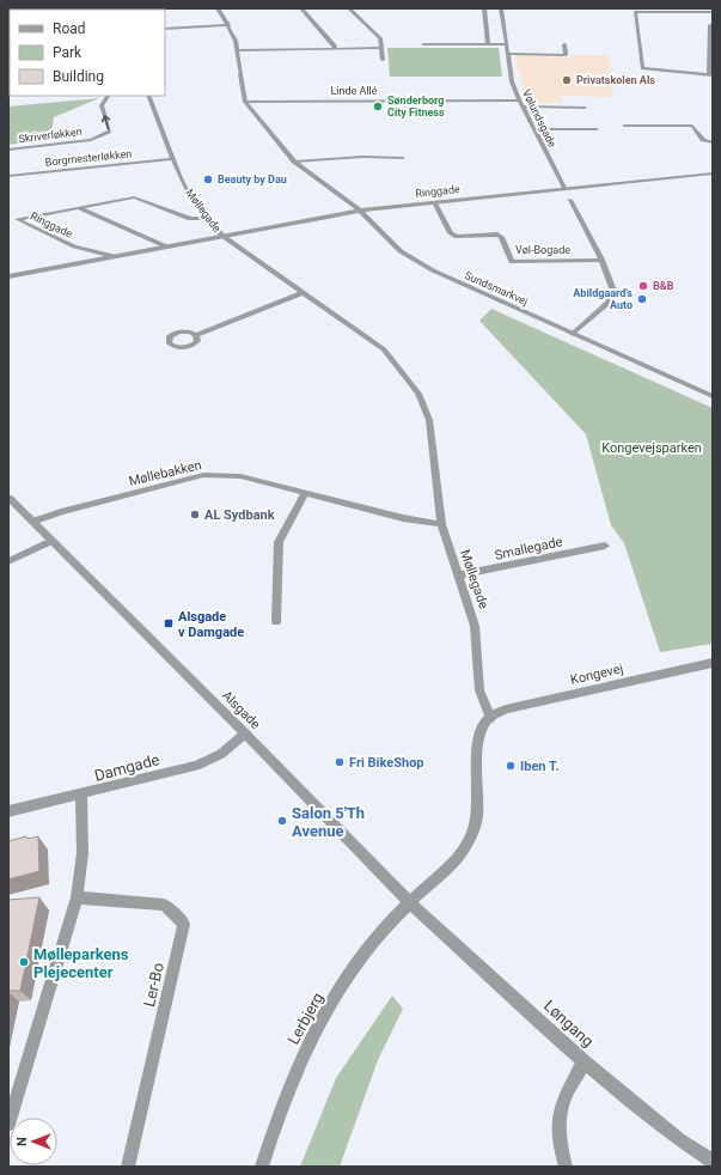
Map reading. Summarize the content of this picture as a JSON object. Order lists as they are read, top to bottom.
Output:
{
  "streets": {
    "street": [
      "Linde Allé",
      "Vølundsgade",
      "Skriverløkken",
      "Borgmesterløkken",
      "Ringgade",
      "Møllegade",
      "Vøl-Bogade",
      "Sundsmarkvej",
      "Møllebakken",
      "Smallegade",
      "Kongevej",
      "Alsgade",
      "Damgade",
      "Ler-Bo",
      "Lerbjerg",
      "Løngang"
    ]
  },
  "crossings": [
    ["Linde Allé", "Vølundsgade"],
    ["Linde Allé", "Sundsmarkvej"],
    ["Vølundsgade", "Ringgade"],
    ["Borgmesterløkken", "Møllegade"],
    ["Ringgade", "Møllegade"],
    ["Ringgade", "Vøl-Bogade"],
    ["Ringgade", "Sundsmarkvej"],
    ["Møllegade", "Møllebakken"],
    ["Møllegade", "Smallegade"],
    ["Møllegade", "Kongevej"],
    ["Møllebakken", "Alsgade"],
    ["Alsgade", "Damgade"],
    ["Alsgade", "Lerbjerg"],
    ["Alsgade", "Løngang"],
    ["Lerbjerg", "Løngang"]
  ],
  "parks": ["Kongevejsparken"],
  "places": {
    "other": [
      "Privatskolen Als",
      "Sønderborg City Fitness",
      "Beauty by Dau",
      "B&B",
      "Abildgaard's Auto",
      "AL Sydbank",
      "Fri BikeShop",
      "Iben T.",
      "Salon 5'Th Avenue",
      "Mølleparkens Plejecenter"
    ],
    "transit": ["Alsgade v Damgade"]
  },
  "legend": ["Road", "Park", "Building"],
  "north": "left"
}
